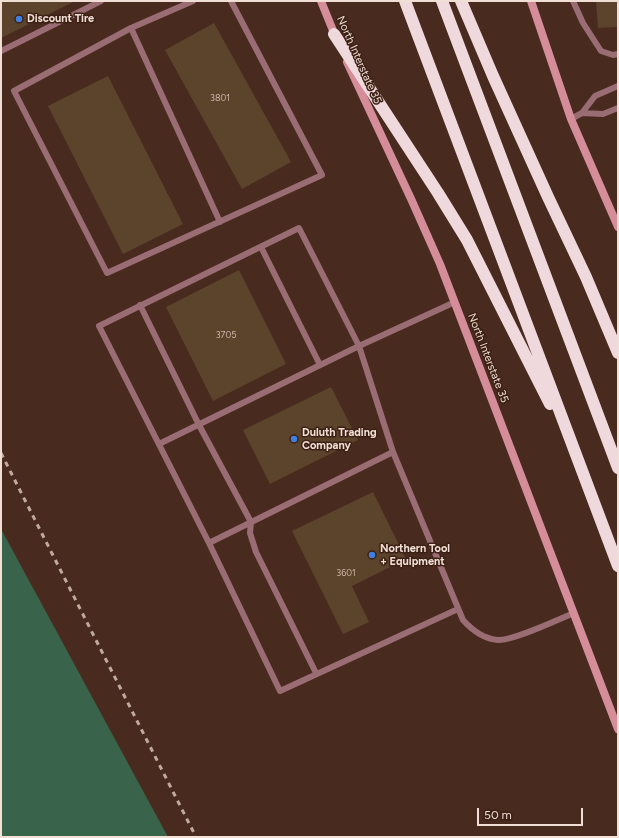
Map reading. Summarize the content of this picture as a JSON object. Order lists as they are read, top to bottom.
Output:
{
  "streets": {
    "main road": ["North Interstate 35"]
  },
  "places": ["Discount Tire", "Duluth Trading Company", "Northern Tool + Equipment"],
  "house_numbers": ["3801", "3705", "3601"],
  "scale_bar": "50 m"
}
